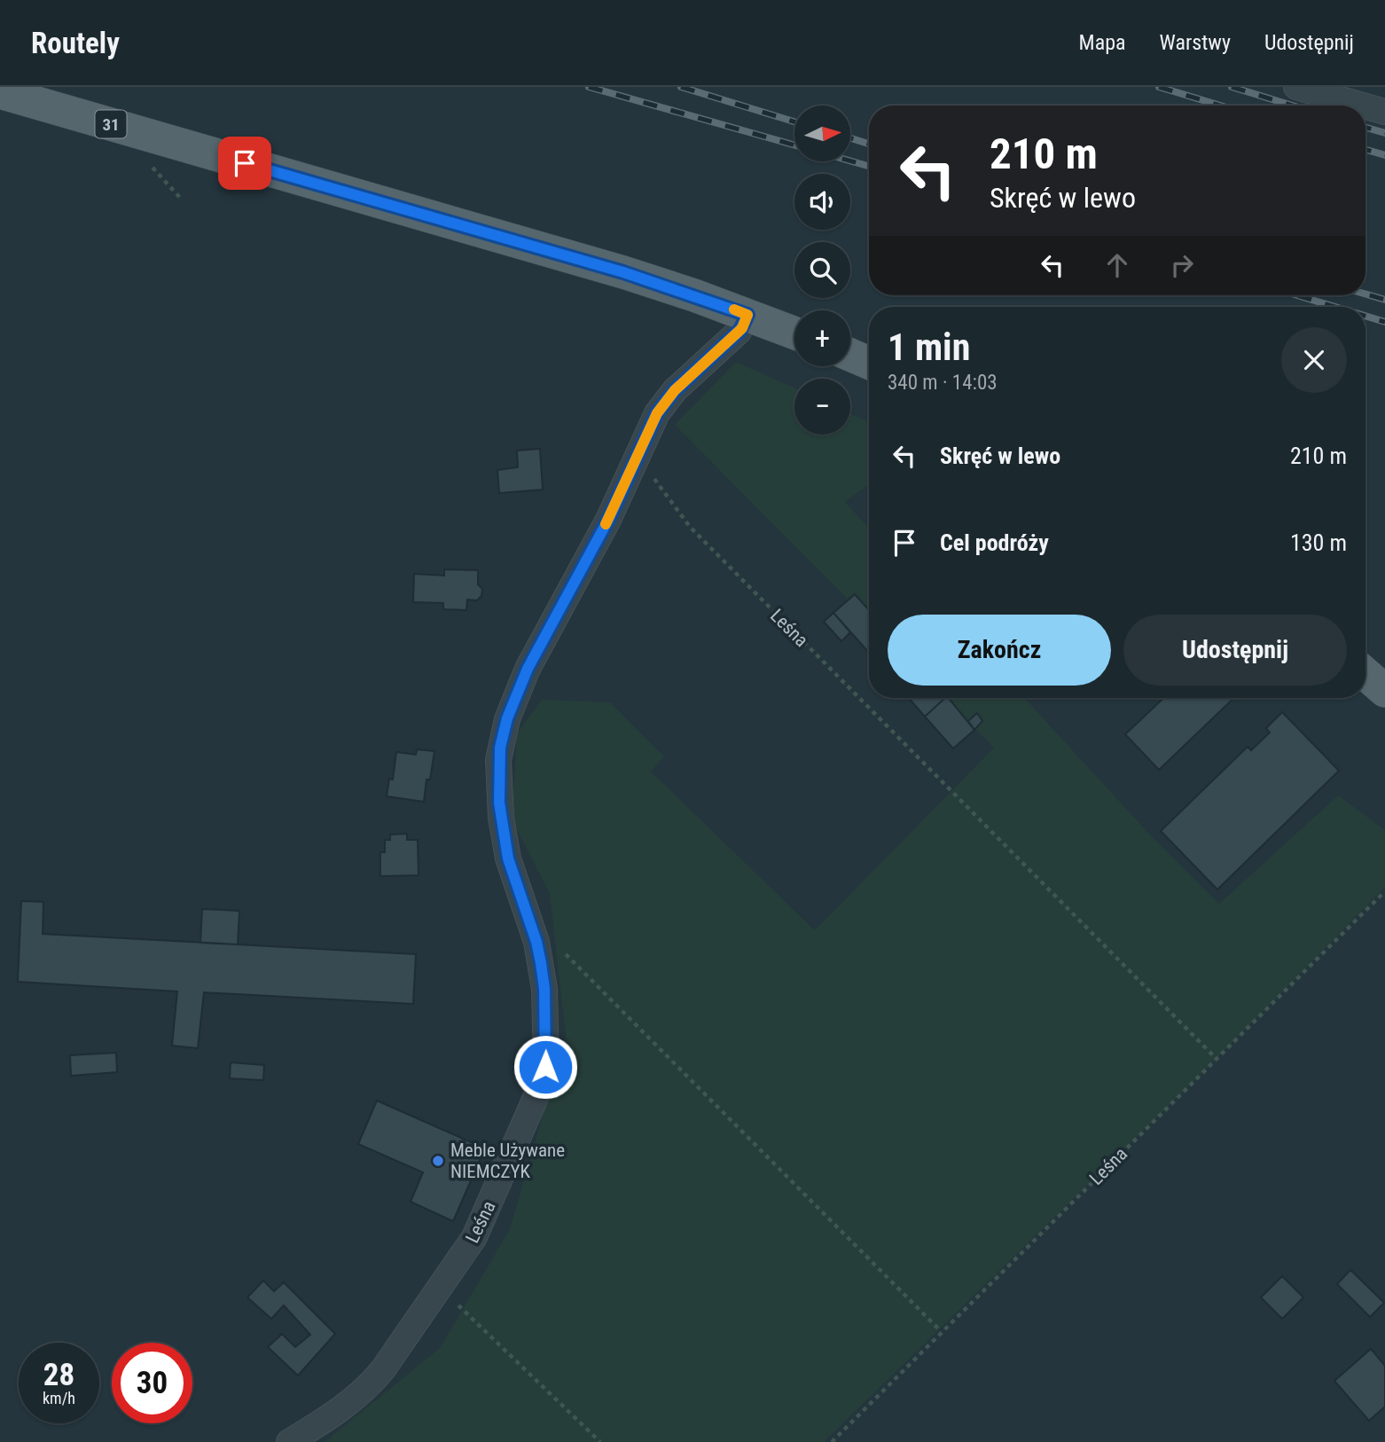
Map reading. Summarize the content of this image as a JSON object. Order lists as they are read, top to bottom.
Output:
{
  "streets": {
    "main road": ["31"],
    "street": ["Leśna"]
  },
  "crossings": [
    ["31", "Leśna"]
  ],
  "places": ["Meble Używane NIEMCZYK"],
  "north": "right",
  "page": {
    "header": "Routely",
    "nav": ["Mapa", "Warstwy", "Udostępnij"],
    "map_buttons": ["+", "−"],
    "turn": ["210 m", "Skręć w lewo"],
    "heading": ["1 min", "340 m · 14:03"],
    "list": [
      {
        "name": "Skręć w lewo",
        "value": "210 m"
      },
      {
        "name": "Cel podróży",
        "value": "130 m"
      }
    ],
    "buttons": ["Zakończ", "Udostępnij"],
    "speed": "28 km/h",
    "limit": "30"
  }
}
